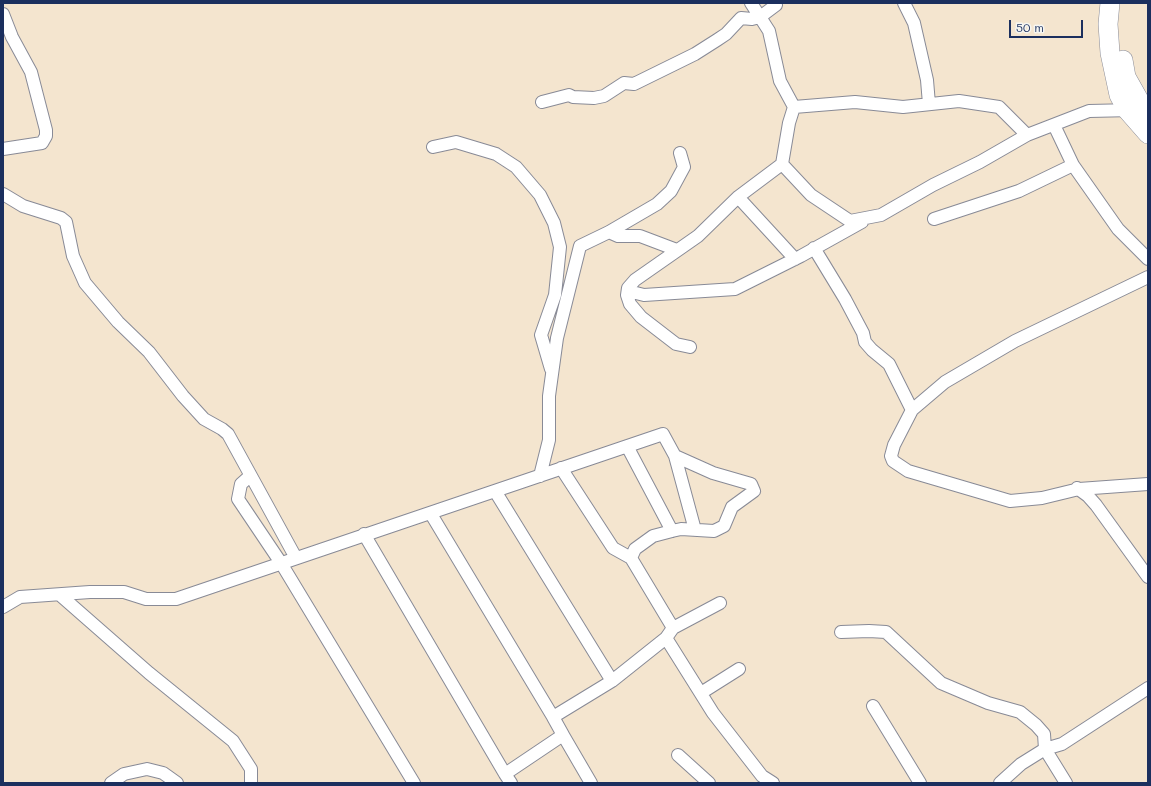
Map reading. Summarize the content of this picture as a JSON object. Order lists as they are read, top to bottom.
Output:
{
  "scale_bar": "50 m"
}
